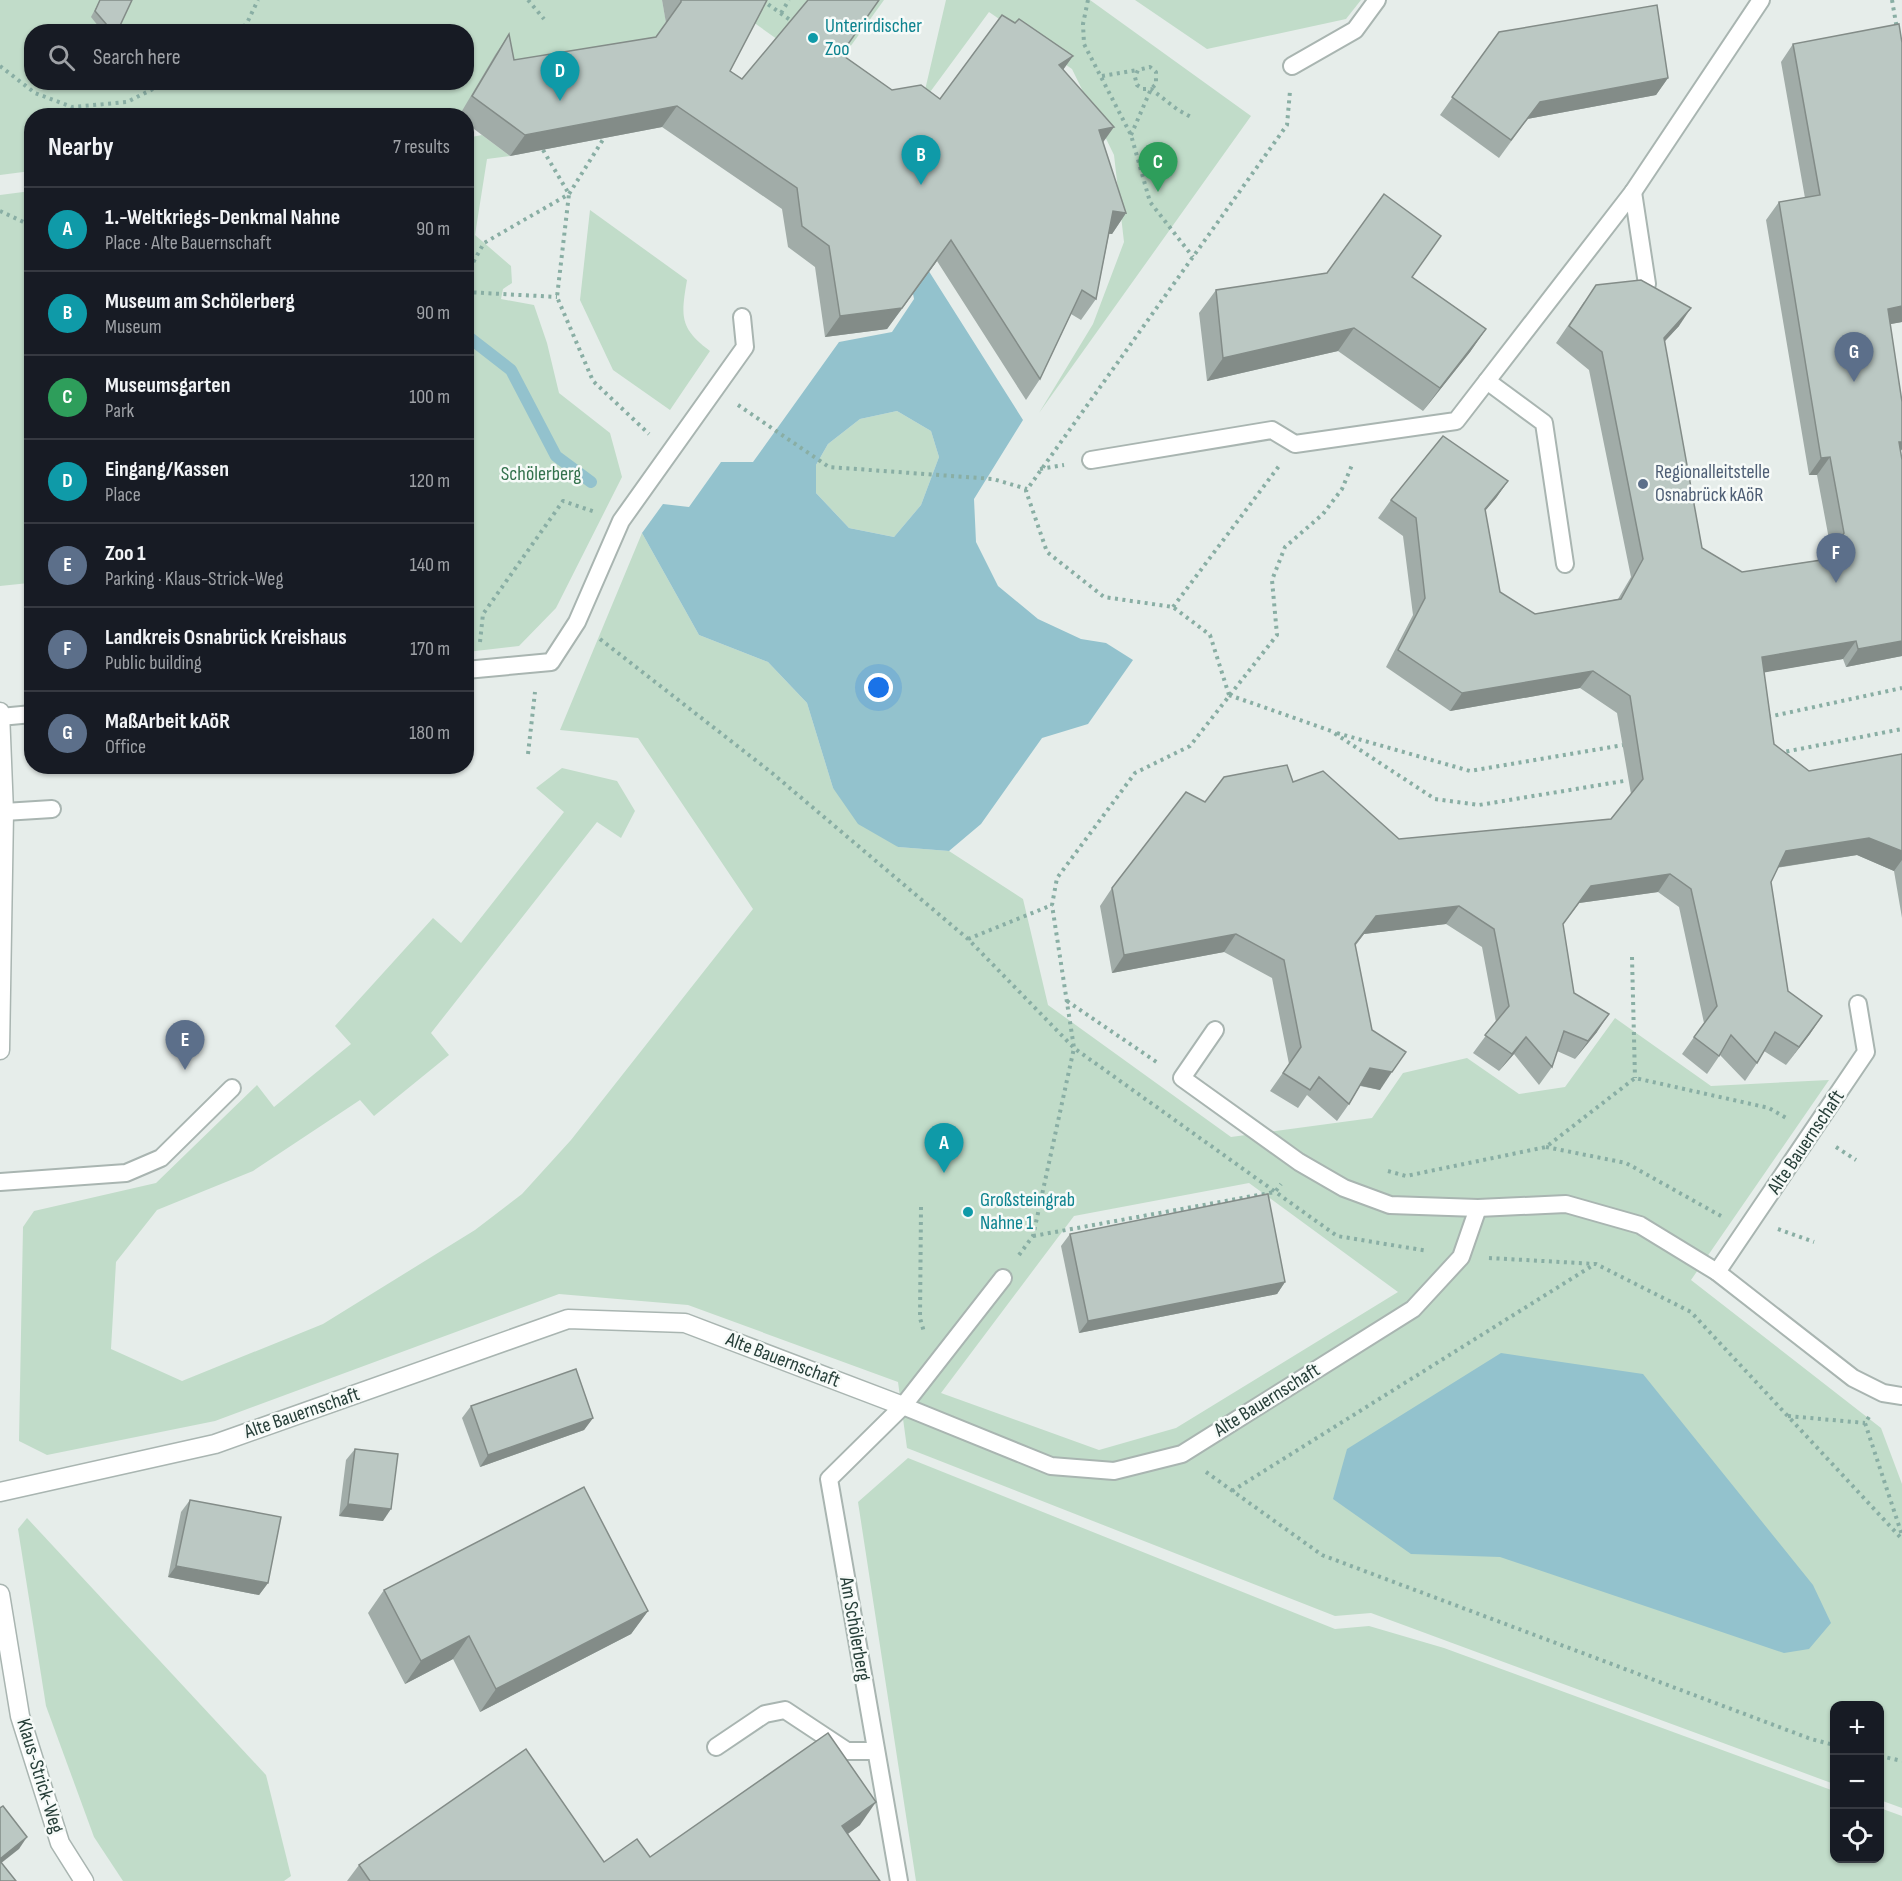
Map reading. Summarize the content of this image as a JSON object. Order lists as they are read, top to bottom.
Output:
{
  "streets": {
    "street": ["Alte Bauernschaft", "Klaus-Strick-Weg"],
    "lane": ["Am Schölerberg"]
  },
  "crossings": [
    ["Alte Bauernschaft", "Am Schölerberg"]
  ],
  "parks": ["Schölerberg"],
  "places": ["Unterirdischer Zoo", "Regionalleitstelle Osnabrück kAöR", "Großsteingrab Nahne 1"],
  "page": {
    "search": "Search here",
    "pins": [
      "D",
      "B",
      "C",
      "G",
      "F",
      "E",
      "A"
    ],
    "heading": ["Nearby", "7 results"],
    "list": [
      {
        "mark": "A",
        "name": "1.-Weltkriegs-Denkmal Nahne",
        "note": "Place · Alte Bauernschaft",
        "value": "90 m"
      },
      {
        "mark": "B",
        "name": "Museum am Schölerberg",
        "note": "Museum",
        "value": "90 m"
      },
      {
        "mark": "C",
        "name": "Museumsgarten",
        "note": "Park",
        "value": "100 m"
      },
      {
        "mark": "D",
        "name": "Eingang/Kassen",
        "note": "Place",
        "value": "120 m"
      },
      {
        "mark": "E",
        "name": "Zoo 1",
        "note": "Parking · Klaus-Strick-Weg",
        "value": "140 m"
      },
      {
        "mark": "F",
        "name": "Landkreis Osnabrück Kreishaus",
        "note": "Public building",
        "value": "170 m"
      },
      {
        "mark": "G",
        "name": "MaßArbeit kAöR",
        "note": "Office",
        "value": "180 m"
      }
    ],
    "map_buttons": ["+", "−"]
  }
}
